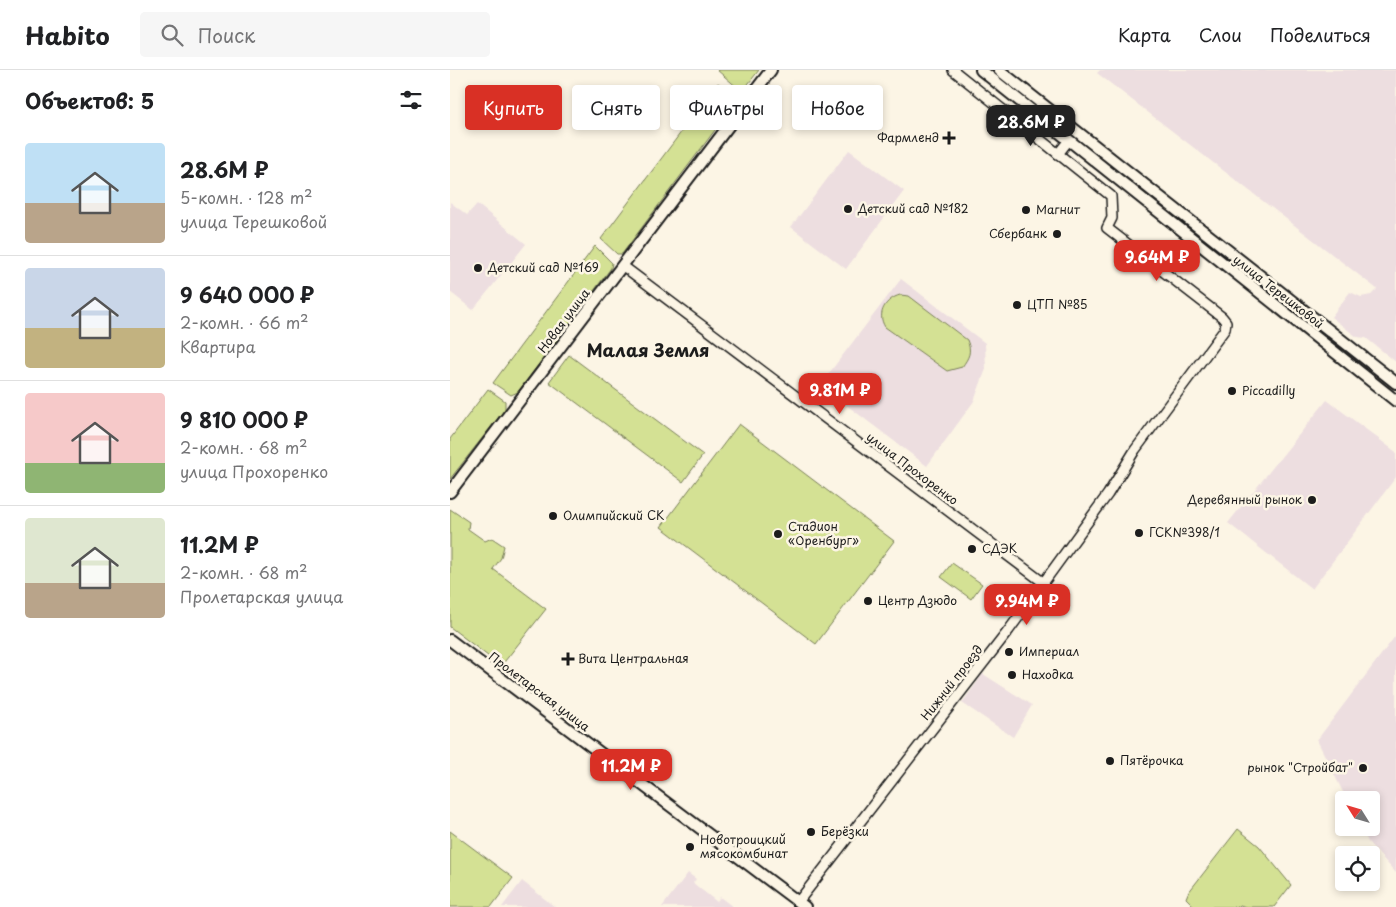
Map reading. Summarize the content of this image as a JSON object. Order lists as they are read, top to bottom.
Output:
{
  "streets": {
    "main road": ["улица Терешковой", "Новая улица", "Пролетарская улица"],
    "street": ["улица Прохоренко", "Нижний проезд"]
  },
  "crossings": [
    ["Новая улица", "улица Прохоренко"],
    ["улица Прохоренко", "Нижний проезд"],
    ["Нижний проезд", "Пролетарская улица"]
  ],
  "districts": ["Малая Земля"],
  "places": {
    "health": ["Фармленд", "Вита Центральная"],
    "other": [
      "Детский сад №182",
      "Магнит",
      "Сбербанк",
      "Детский сад №169",
      "ЦТП №85",
      "Piccadilly",
      "Деревянный рынок",
      "Олимпийский СК",
      "ГСК№398/1",
      "Стадион «Оренбург»",
      "СДЭК",
      "Центр Дзюдо",
      "Империал",
      "Находка",
      "Пятёрочка",
      "рынок \"Стройбат\"",
      "Берёзки",
      "Новотроицкий мясокомбинат"
    ]
  },
  "north": "top left",
  "page": {
    "header": "Habito",
    "search": "Поиск",
    "nav": ["Карта", "Слои", "Поделиться"],
    "heading": "Объектов: 5",
    "chip": [
      "Купить",
      "Снять",
      "Фильтры",
      "Новое"
    ],
    "price": [
      "28.6M ₽",
      "9.64M ₽",
      "9.81M ₽",
      "9.94M ₽",
      "11.2M ₽"
    ],
    "list": [
      {
        "name": "28.6M ₽",
        "note": "5-комн. · 128 m² · улица Терешковой"
      },
      {
        "name": "9 640 000 ₽",
        "note": "2-комн. · 66 m² · Квартира"
      },
      {
        "name": "9 810 000 ₽",
        "note": "2-комн. · 68 m² · улица Прохоренко"
      },
      {
        "name": "11.2M ₽",
        "note": "2-комн. · 68 m² · Пролетарская улица"
      }
    ]
  }
}
